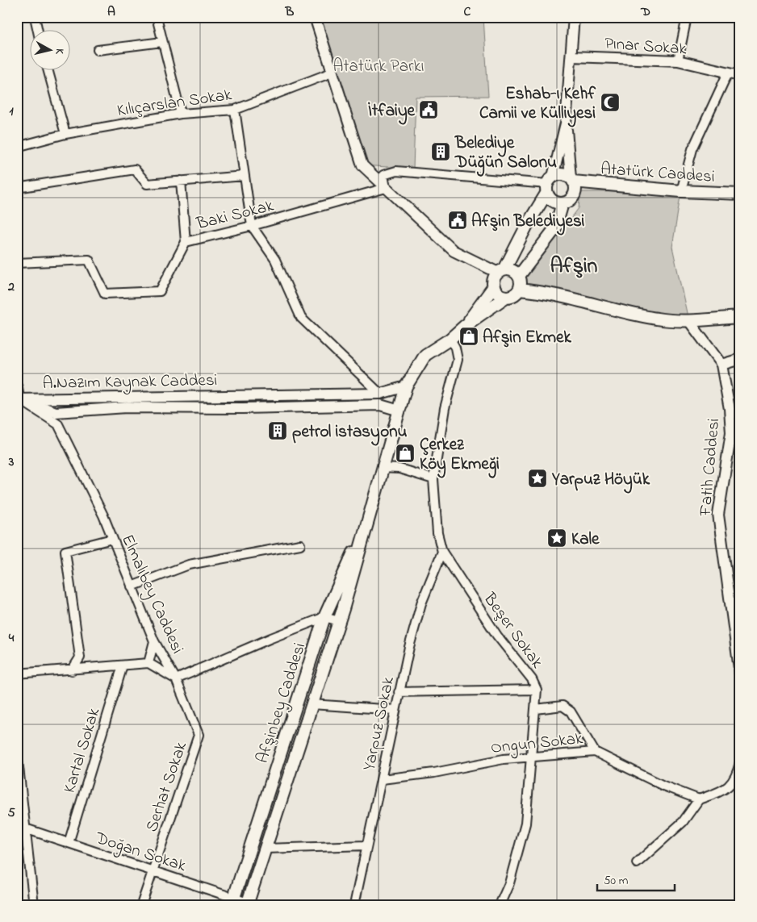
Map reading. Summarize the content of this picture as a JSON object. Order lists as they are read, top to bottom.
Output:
{
  "streets": {
    "main road": ["Atatürk Caddesi", "Afşinbey Caddesi"],
    "street": [
      "Pınar Sokak",
      "Kılıçarslan Sokak",
      "Baki Sokak",
      "A.Nazım Kaynak Caddesi",
      "Fatih Caddesi",
      "Elmalıbey Caddesi",
      "Beşer Sokak",
      "Yarpuz Sokak",
      "Ongun Sokak",
      "Kartal Sokak",
      "Serhat Sokak",
      "Doğan Sokak"
    ]
  },
  "crossings": [
    ["A.Nazım Kaynak Caddesi", "Elmalıbey Caddesi"],
    ["A.Nazım Kaynak Caddesi", "Afşinbey Caddesi"],
    ["Elmalıbey Caddesi", "Afşinbey Caddesi"],
    ["Elmalıbey Caddesi", "Serhat Sokak"],
    ["Beşer Sokak", "Afşinbey Caddesi"],
    ["Beşer Sokak", "Yarpuz Sokak"],
    ["Beşer Sokak", "Ongun Sokak"],
    ["Afşinbey Caddesi", "Doğan Sokak"],
    ["Yarpuz Sokak", "Ongun Sokak"],
    ["Kartal Sokak", "Doğan Sokak"],
    ["Serhat Sokak", "Doğan Sokak"]
  ],
  "districts": ["Afşin"],
  "parks": ["Atatürk Parkı"],
  "places": {
    "mosque": ["Eshab-ı Kehf Camii ve Külliyesi"],
    "public building": ["İtfaiye", "Afşin Belediyesi"],
    "building": ["Belediye Düğün Salonu", "petrol istasyonu"],
    "shop": ["Afşin Ekmek", "Çerkez Köy Ekmeği"],
    "place": ["Yarpuz Höyük", "Kale"]
  },
  "scale_bar": "50 m",
  "north": "right",
  "grid": {
    "columns": [
      "A",
      "B",
      "C",
      "D"
    ],
    "rows": [
      "1",
      "2",
      "3",
      "4",
      "5"
    ]
  }
}
